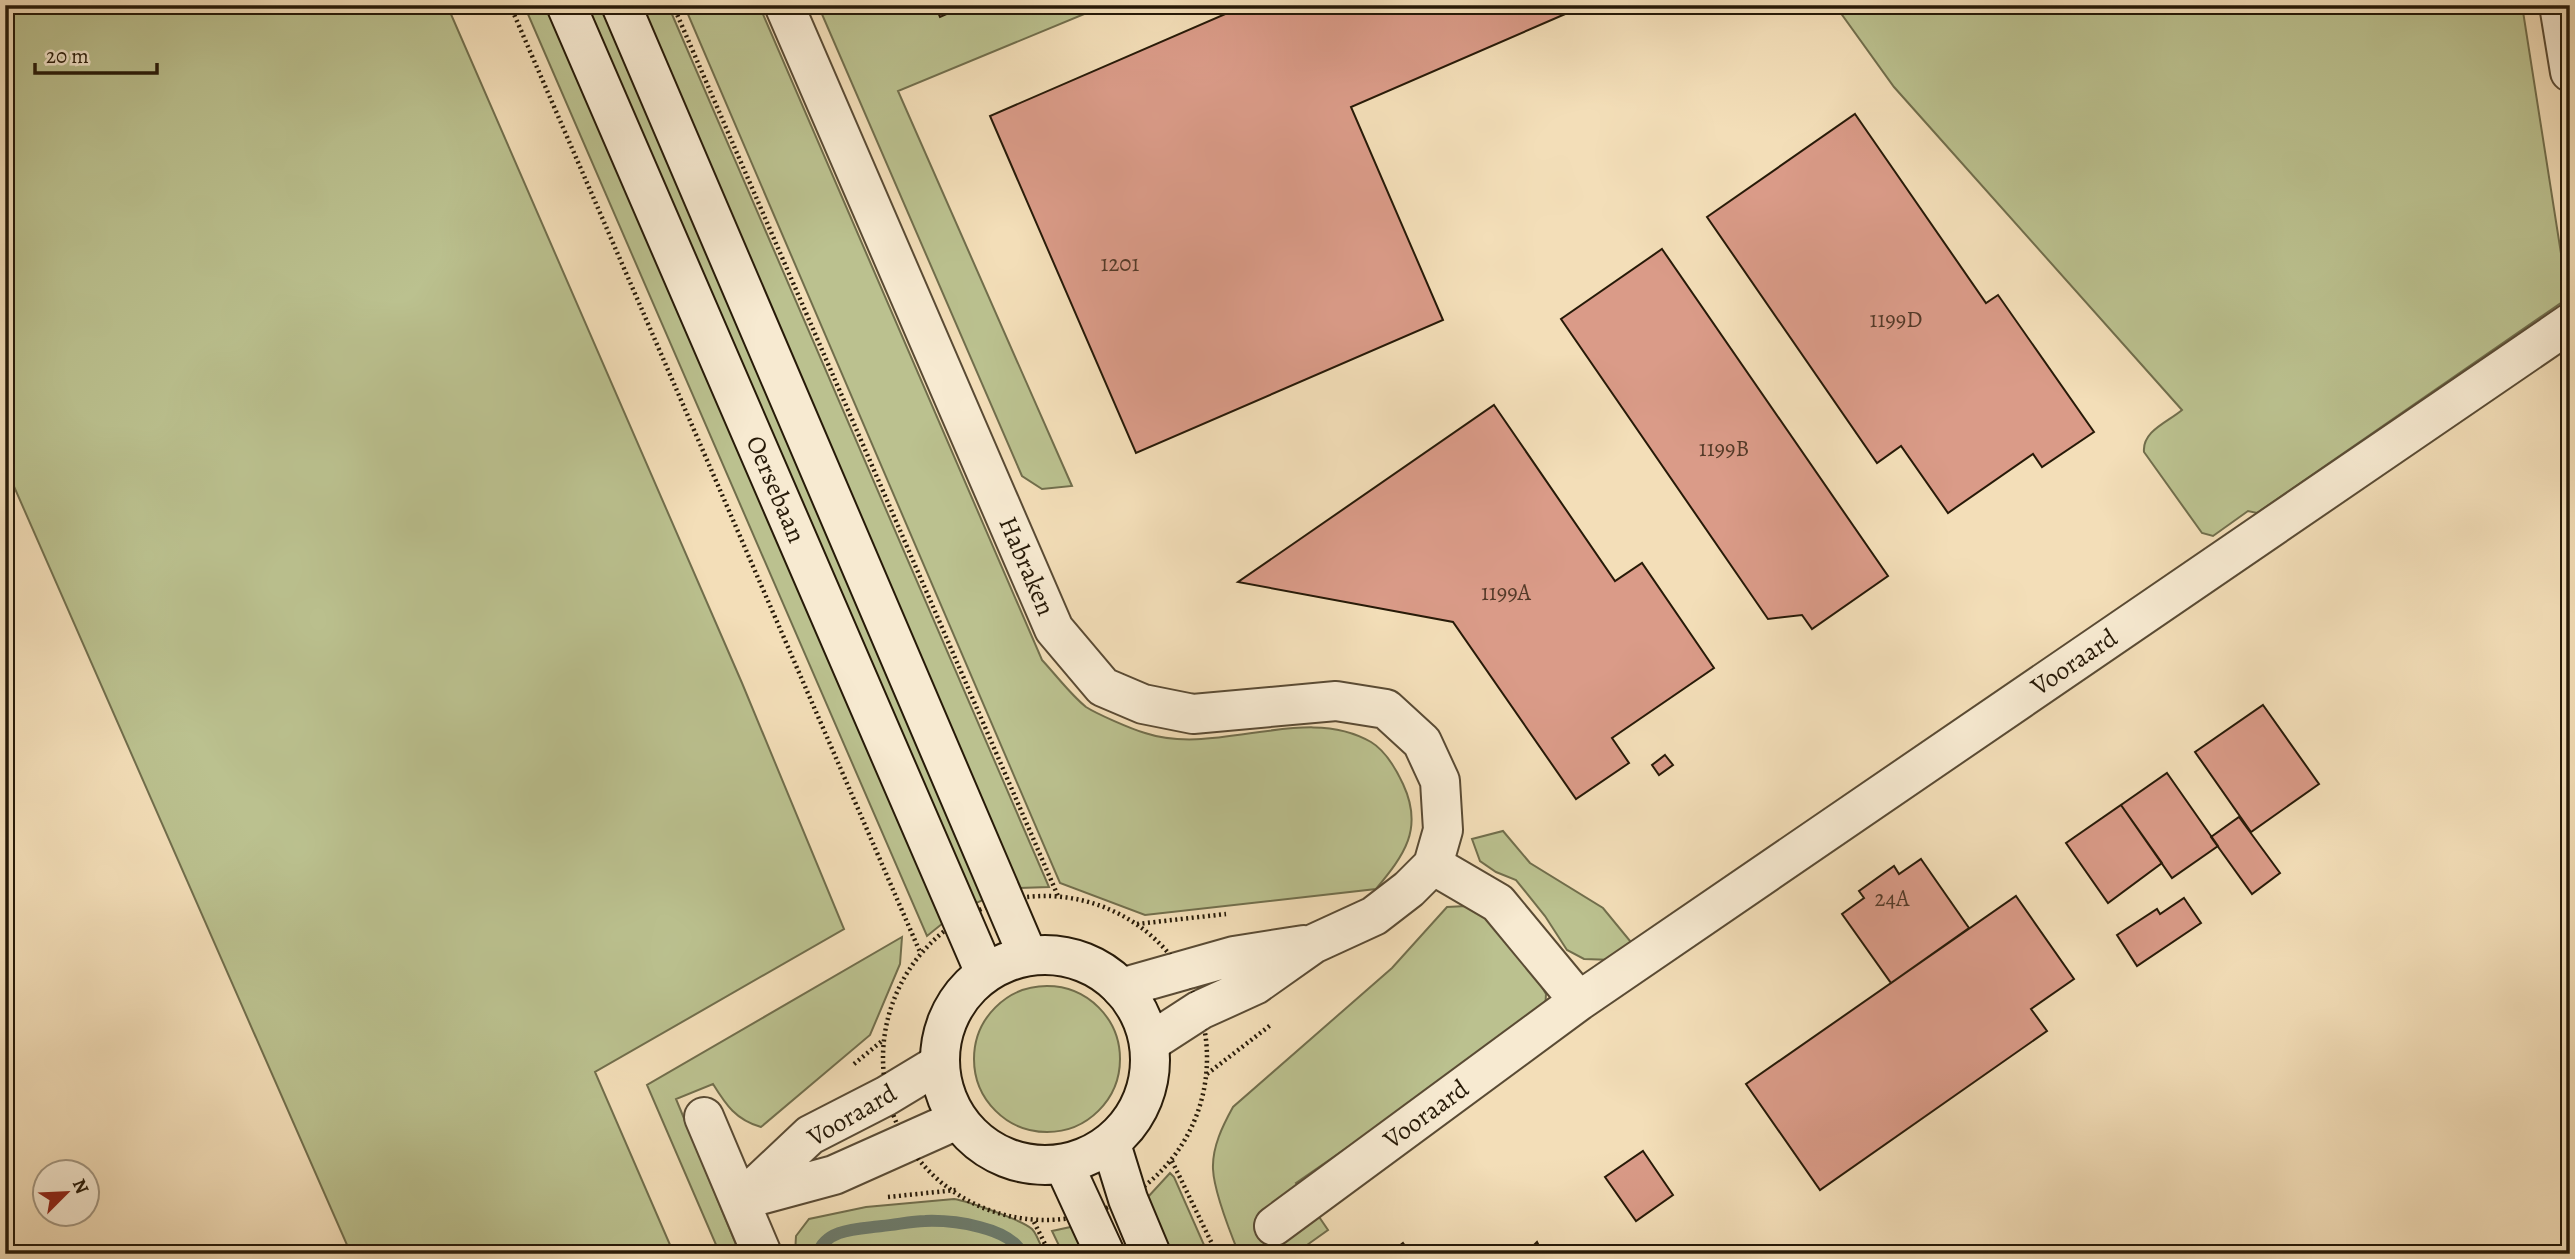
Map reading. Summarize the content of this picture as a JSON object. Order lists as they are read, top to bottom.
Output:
{
  "streets": {
    "street": ["Oersebaan", "Habraken", "Vooraard"]
  },
  "crossings": [
    ["Oersebaan", "Vooraard"]
  ],
  "house_numbers": [
    "1201",
    "1199D",
    "1199B",
    "1199A",
    "24A"
  ],
  "scale_bar": "20 m",
  "north": "top right"
}
